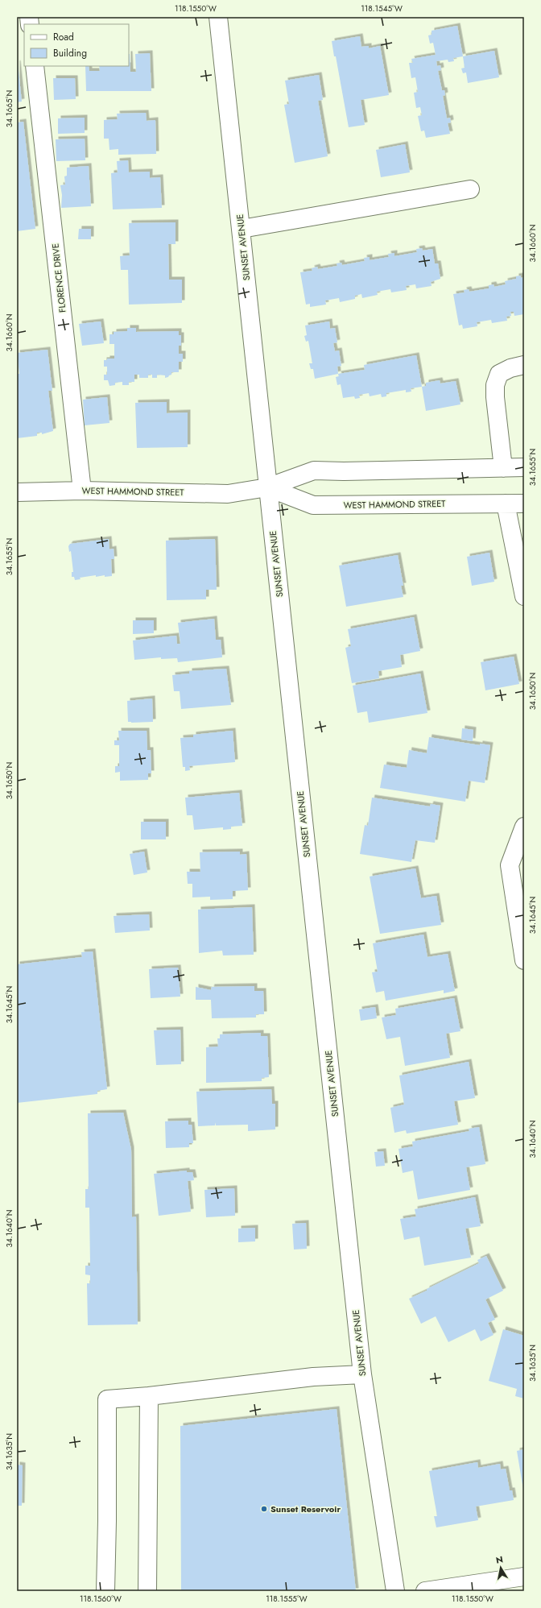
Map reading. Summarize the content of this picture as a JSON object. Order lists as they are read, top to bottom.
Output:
{
  "streets": {
    "street": ["SUNSET AVENUE", "FLORENCE DRIVE", "WEST HAMMOND STREET"]
  },
  "crossings": [
    ["SUNSET AVENUE", "WEST HAMMOND STREET"],
    ["FLORENCE DRIVE", "WEST HAMMOND STREET"]
  ],
  "places": ["Sunset Reservoir"],
  "legend": ["Road", "Building"],
  "north": "top",
  "coordinates": [
    "118.1550°W",
    "118.1545°W",
    "34.1665°N",
    "34.1660°N",
    "34.1655°N",
    "34.1650°N",
    "34.1645°N",
    "34.1640°N",
    "34.1635°N",
    "118.1560°W",
    "118.1555°W"
  ]
}
